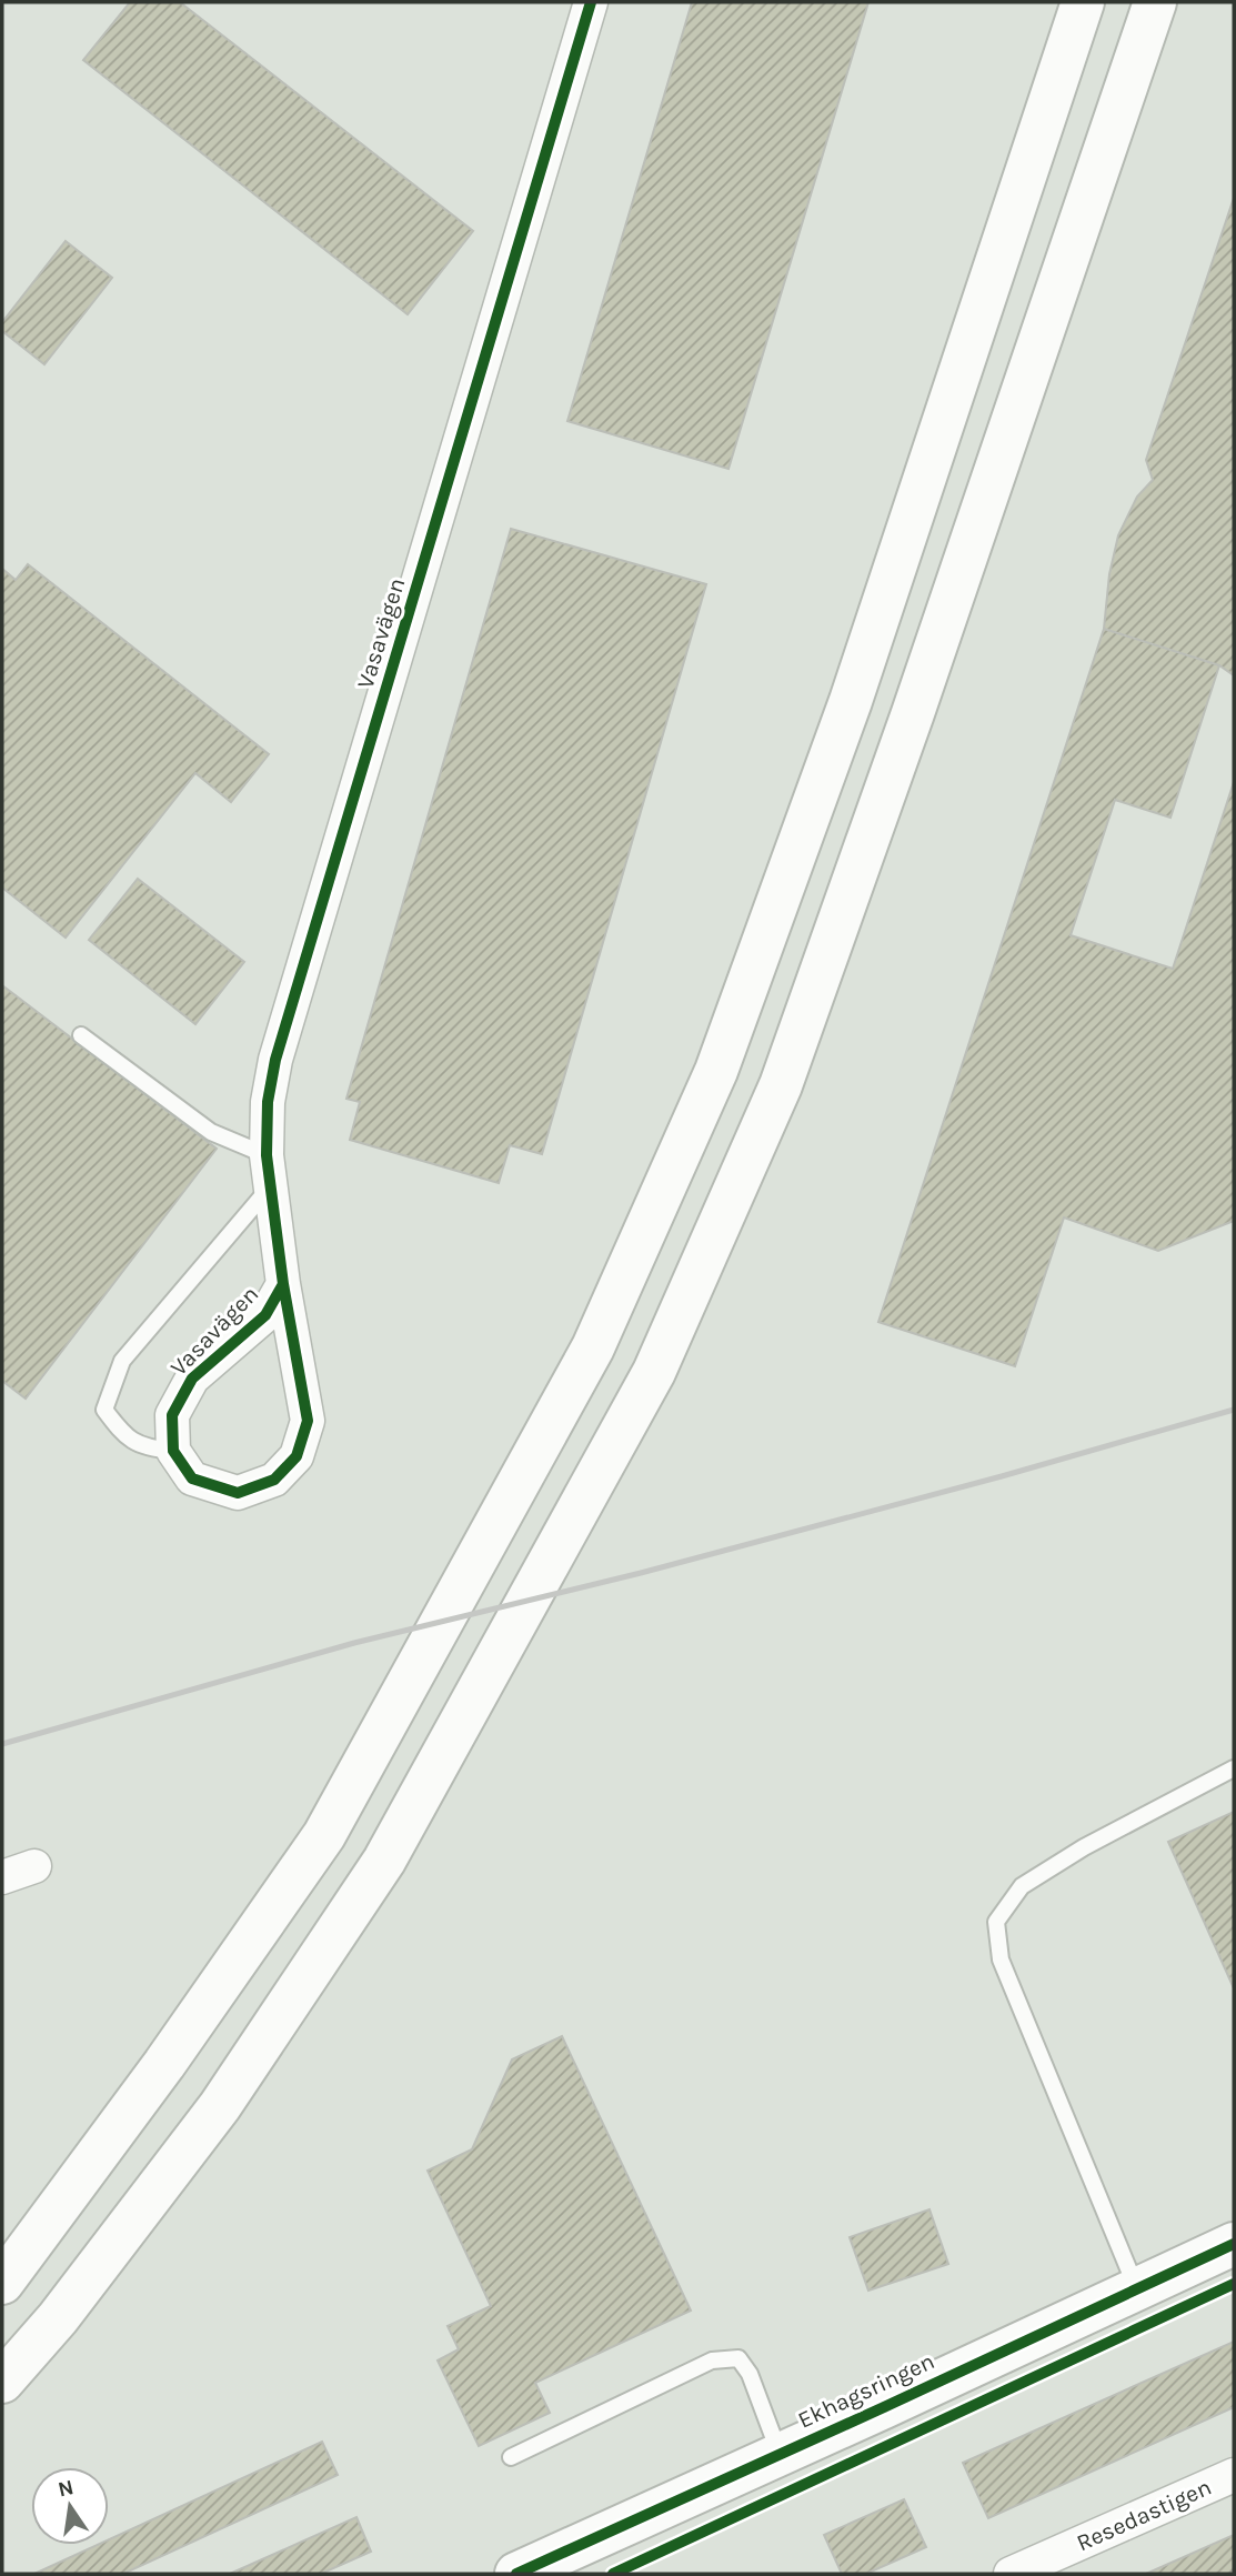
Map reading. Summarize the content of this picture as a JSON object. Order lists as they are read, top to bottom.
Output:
{
  "streets": {
    "main road": ["Ekhagsringen"],
    "street": ["Vasavägen", "Resedastigen"]
  },
  "north": "top"
}
